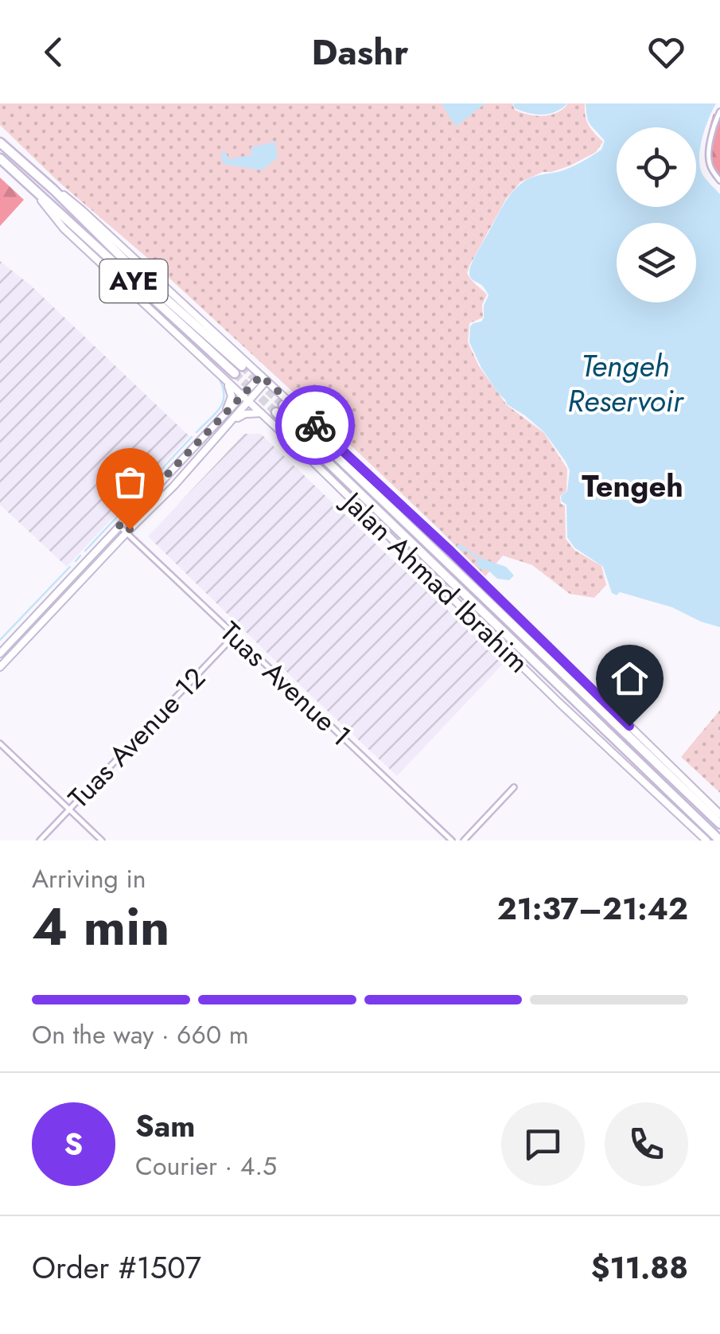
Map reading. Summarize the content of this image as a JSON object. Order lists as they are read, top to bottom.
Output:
{
  "streets": {
    "highway": ["AYE"],
    "main road": ["Jalan Ahmad Ibrahim"],
    "street": ["Tuas Avenue 1", "Tuas Avenue 12"]
  },
  "crossings": [
    ["AYE", "Jalan Ahmad Ibrahim"],
    ["Tuas Avenue 1", "Tuas Avenue 12"]
  ],
  "districts": ["Tengeh"],
  "water": ["Tengeh Reservoir"],
  "page": {
    "header": "Dashr",
    "heading": ["4 min", "Arriving in", "21:37–21:42"],
    "panel": [
      "Sam",
      "Courier · 4.5",
      "Order #1507",
      "$11.88"
    ],
    "bar": "On the way · 660 m",
    "round": "S"
  }
}
